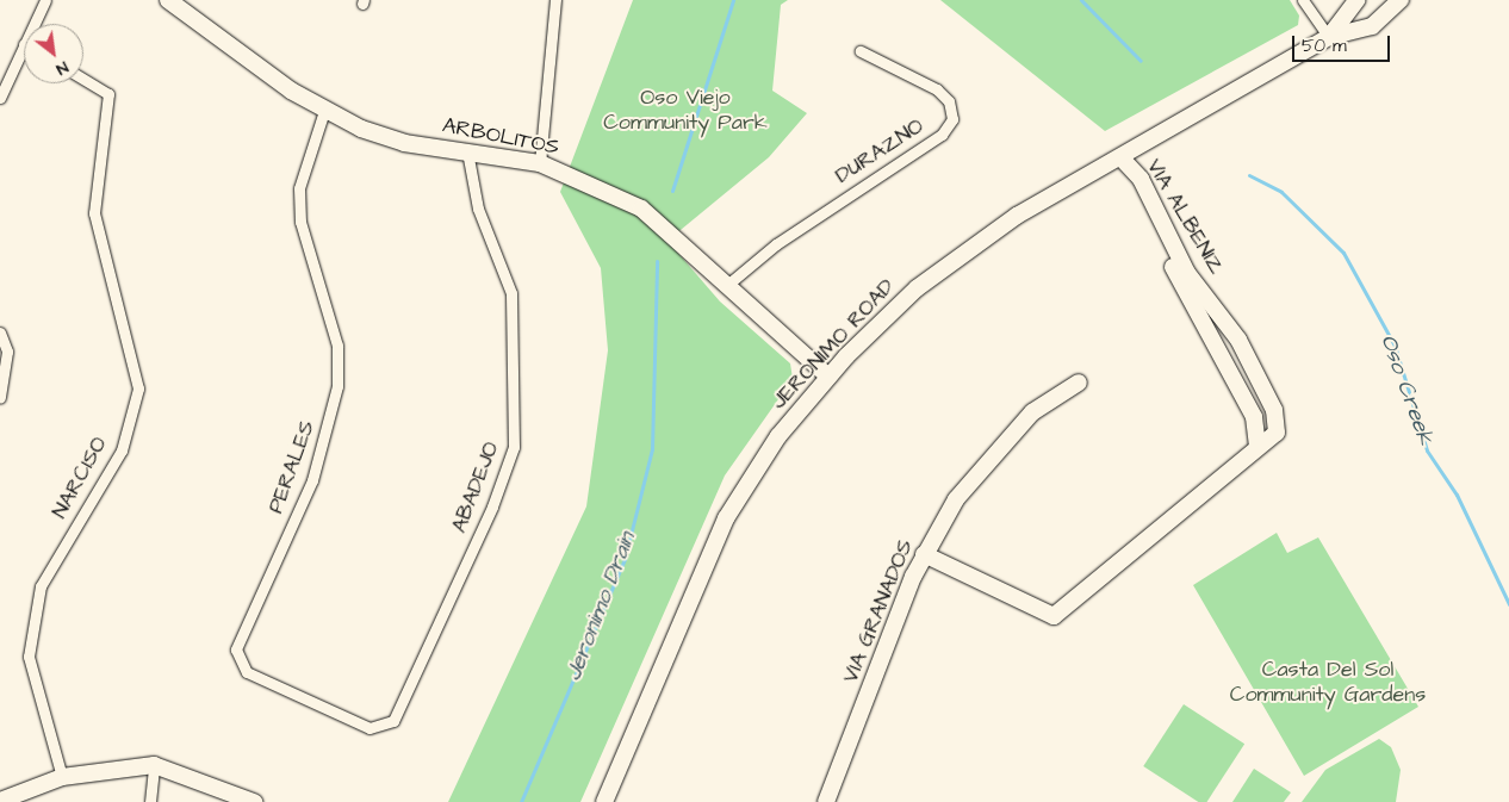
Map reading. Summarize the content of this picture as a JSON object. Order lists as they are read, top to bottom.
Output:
{
  "streets": {
    "street": [
      "ARBOLITOS",
      "DURAZNO",
      "VIA ALBENIZ",
      "JERONIMO ROAD",
      "PERALES",
      "NARCISO",
      "ABADEJO",
      "VIA GRANADOS"
    ]
  },
  "crossings": [
    ["ARBOLITOS", "DURAZNO"],
    ["ARBOLITOS", "JERONIMO ROAD"],
    ["ARBOLITOS", "PERALES"],
    ["ARBOLITOS", "ABADEJO"],
    ["VIA ALBENIZ", "JERONIMO ROAD"],
    ["VIA ALBENIZ", "VIA GRANADOS"],
    ["PERALES", "ABADEJO"]
  ],
  "water": ["Oso Creek", "Jeronimo Drain"],
  "parks": ["Oso Viejo Community Park", "Casta Del Sol Community Gardens"],
  "scale_bar": "50 m",
  "north": "bottom right"
}
